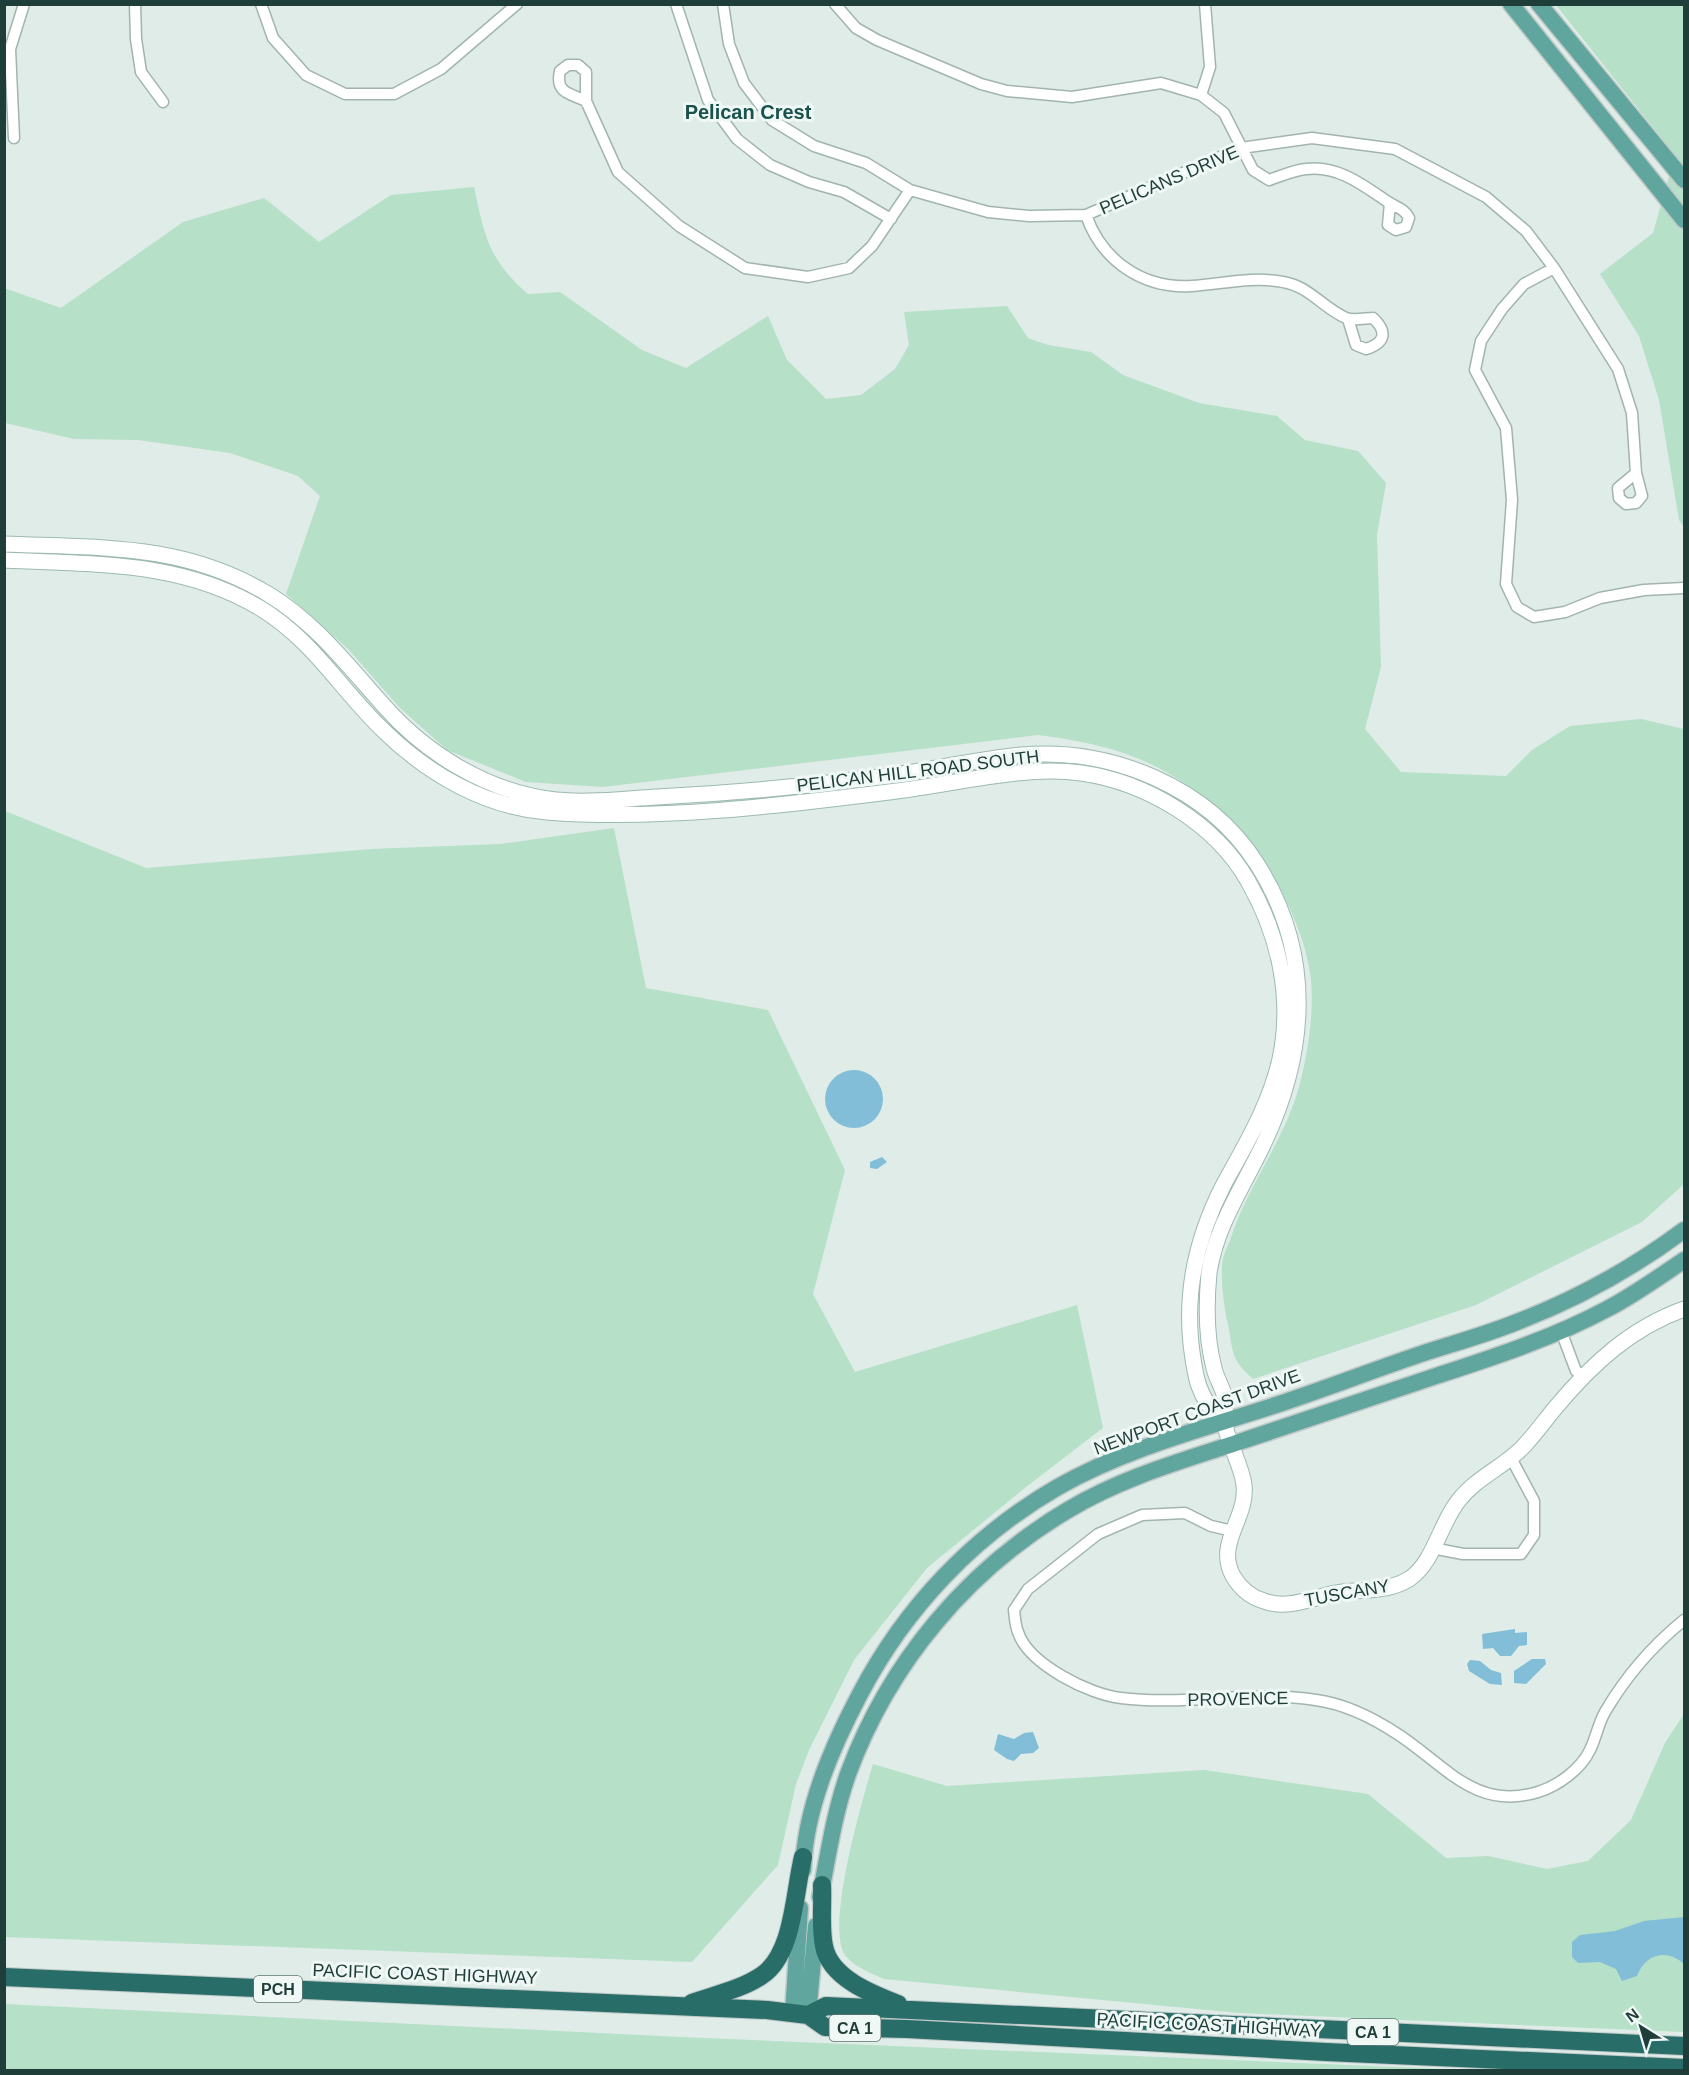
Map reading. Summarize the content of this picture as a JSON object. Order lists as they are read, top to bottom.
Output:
{
  "streets": {
    "highway": ["PACIFIC COAST HIGHWAY", "PCH", "CA 1"],
    "main road": ["NEWPORT COAST DRIVE"],
    "street": [
      "PELICANS DRIVE",
      "PELICAN HILL ROAD SOUTH",
      "TUSCANY",
      "PROVENCE"
    ]
  },
  "crossings": [
    ["PELICAN HILL ROAD SOUTH", "NEWPORT COAST DRIVE"],
    ["PELICAN HILL ROAD SOUTH", "TUSCANY"],
    ["NEWPORT COAST DRIVE", "PACIFIC COAST HIGHWAY"],
    ["TUSCANY", "PROVENCE"]
  ],
  "districts": ["Pelican Crest"],
  "north": "top left"
}
